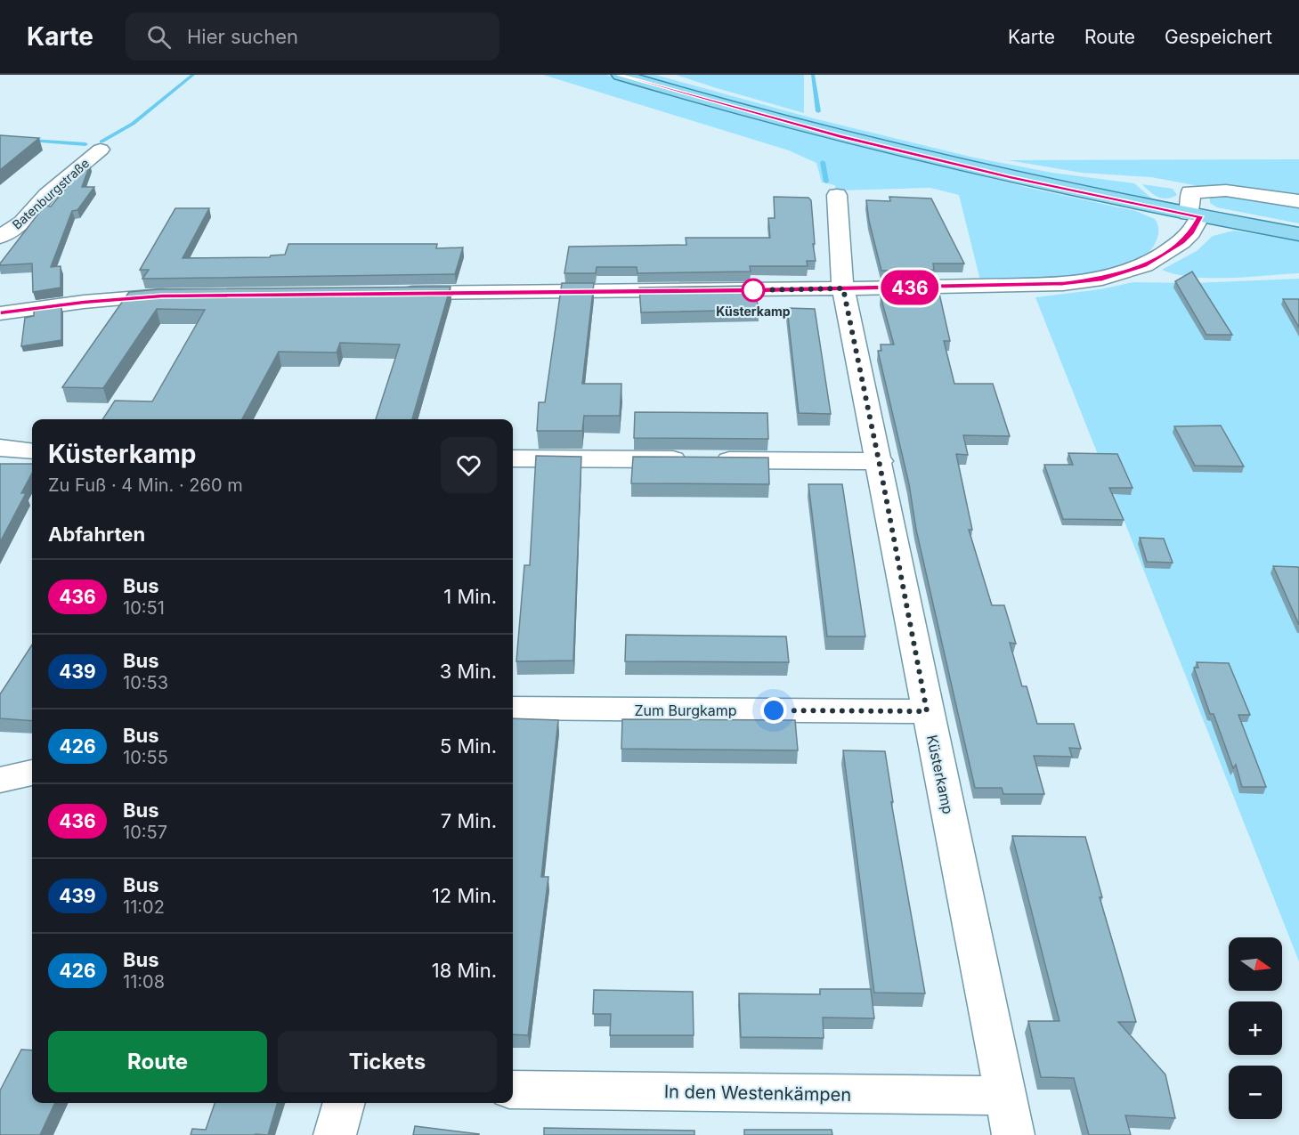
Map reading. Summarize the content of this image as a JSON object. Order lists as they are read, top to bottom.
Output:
{
  "streets": {
    "street": [
      "Batenburgstraße",
      "Zum Burgkamp",
      "Küsterkamp",
      "In den Westenkämpen"
    ]
  },
  "crossings": [
    ["Zum Burgkamp", "Küsterkamp"],
    ["Küsterkamp", "In den Westenkämpen"]
  ],
  "places": ["Küsterkamp"],
  "lines": ["bus line 436"],
  "north": "right",
  "page": {
    "header": "Karte",
    "search": "Hier suchen",
    "nav": ["Karte", "Route", "Gespeichert"],
    "on_map": "436",
    "heading": [
      ["Küsterkamp", "Zu Fuß · 4 Min. · 260 m"],
      "Abfahrten"
    ],
    "list": [
      {
        "mark": "436",
        "name": "Bus",
        "note": "10:51",
        "value": "1 Min."
      },
      {
        "mark": "439",
        "name": "Bus",
        "note": "10:53",
        "value": "3 Min."
      },
      {
        "mark": "426",
        "name": "Bus",
        "note": "10:55",
        "value": "5 Min."
      },
      {
        "mark": "436",
        "name": "Bus",
        "note": "10:57",
        "value": "7 Min."
      },
      {
        "mark": "439",
        "name": "Bus",
        "note": "11:02",
        "value": "12 Min."
      },
      {
        "mark": "426",
        "name": "Bus",
        "note": "11:08",
        "value": "18 Min."
      }
    ],
    "map_buttons": ["+", "−"],
    "buttons": ["Route", "Tickets"]
  }
}
